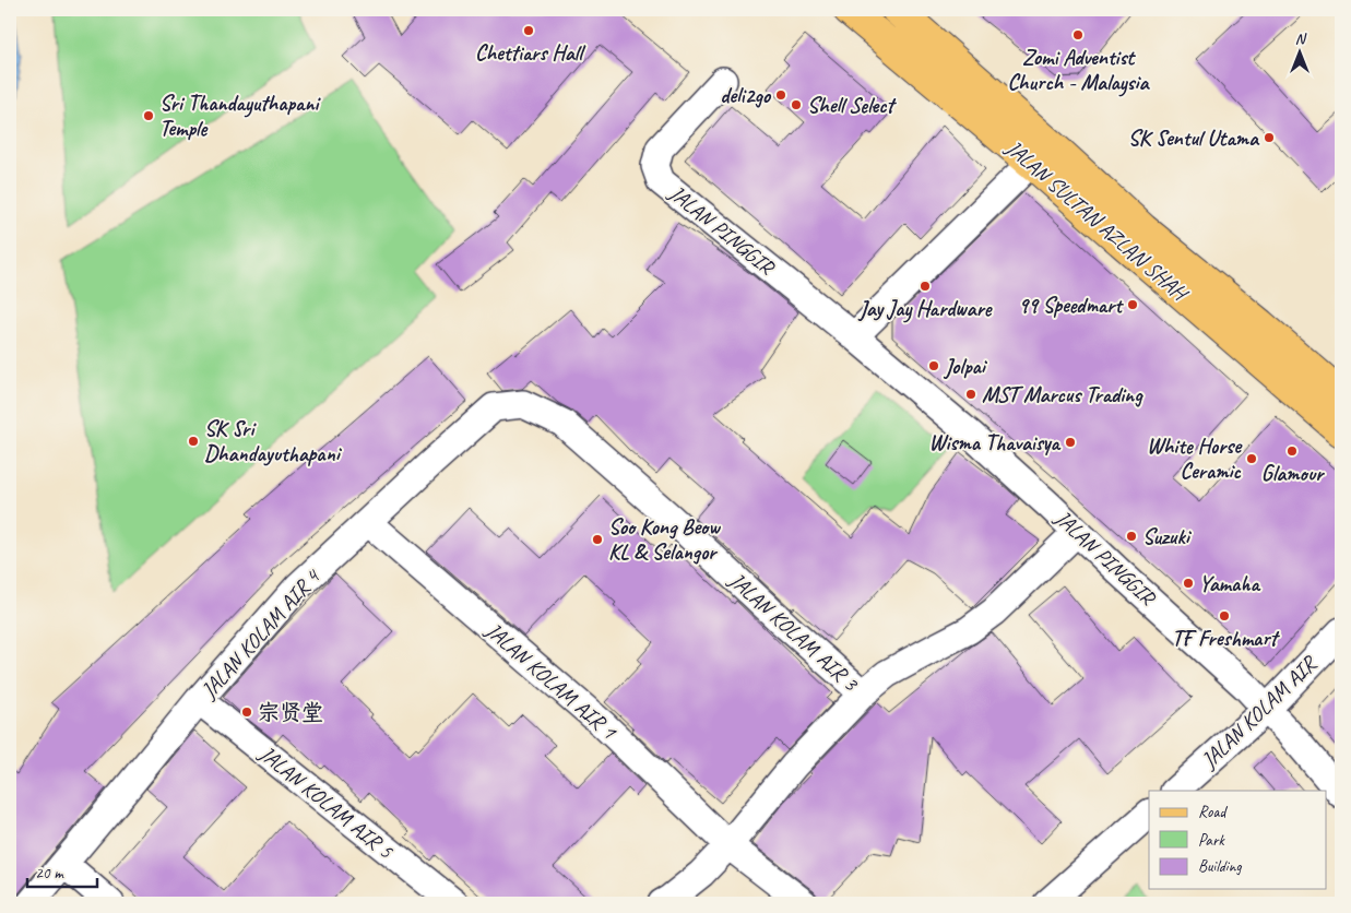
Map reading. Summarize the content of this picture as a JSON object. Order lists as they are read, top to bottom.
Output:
{
  "streets": {
    "main road": ["JALAN SULTAN AZLAN SHAH"],
    "street": [
      "JALAN PINGGIR",
      "JALAN KOLAM AIR 3",
      "JALAN KOLAM AIR 4",
      "JALAN KOLAM AIR 1",
      "JALAN KOLAM AIR",
      "JALAN KOLAM AIR 5"
    ]
  },
  "crossings": [
    ["JALAN PINGGIR", "JALAN KOLAM AIR 3"],
    ["JALAN PINGGIR", "JALAN KOLAM AIR"],
    ["JALAN KOLAM AIR 3", "JALAN KOLAM AIR 4"],
    ["JALAN KOLAM AIR 3", "JALAN KOLAM AIR 1"],
    ["JALAN KOLAM AIR 4", "JALAN KOLAM AIR 1"],
    ["JALAN KOLAM AIR 4", "JALAN KOLAM AIR 5"]
  ],
  "places": [
    "Chettiars Hall",
    "Zomi Adventist Church - Malaysia",
    "deli2go",
    "Shell Select",
    "Sri Thandayuthapani Temple",
    "SK Sentul Utama",
    "Jay Jay Hardware",
    "99 Speedmart",
    "Jolpai",
    "MST Marcus Trading",
    "SK Sri Dhandayuthapani",
    "Wisma Thavaisya",
    "Glamour",
    "White Horse Ceramic",
    "Suzuki",
    "Soo Kong Beow KL & Selangor",
    "Yamaha",
    "TF Freshmart",
    "宗贤堂"
  ],
  "legend": ["Road", "Park", "Building"],
  "scale_bar": "20 m",
  "north": "top"
}
